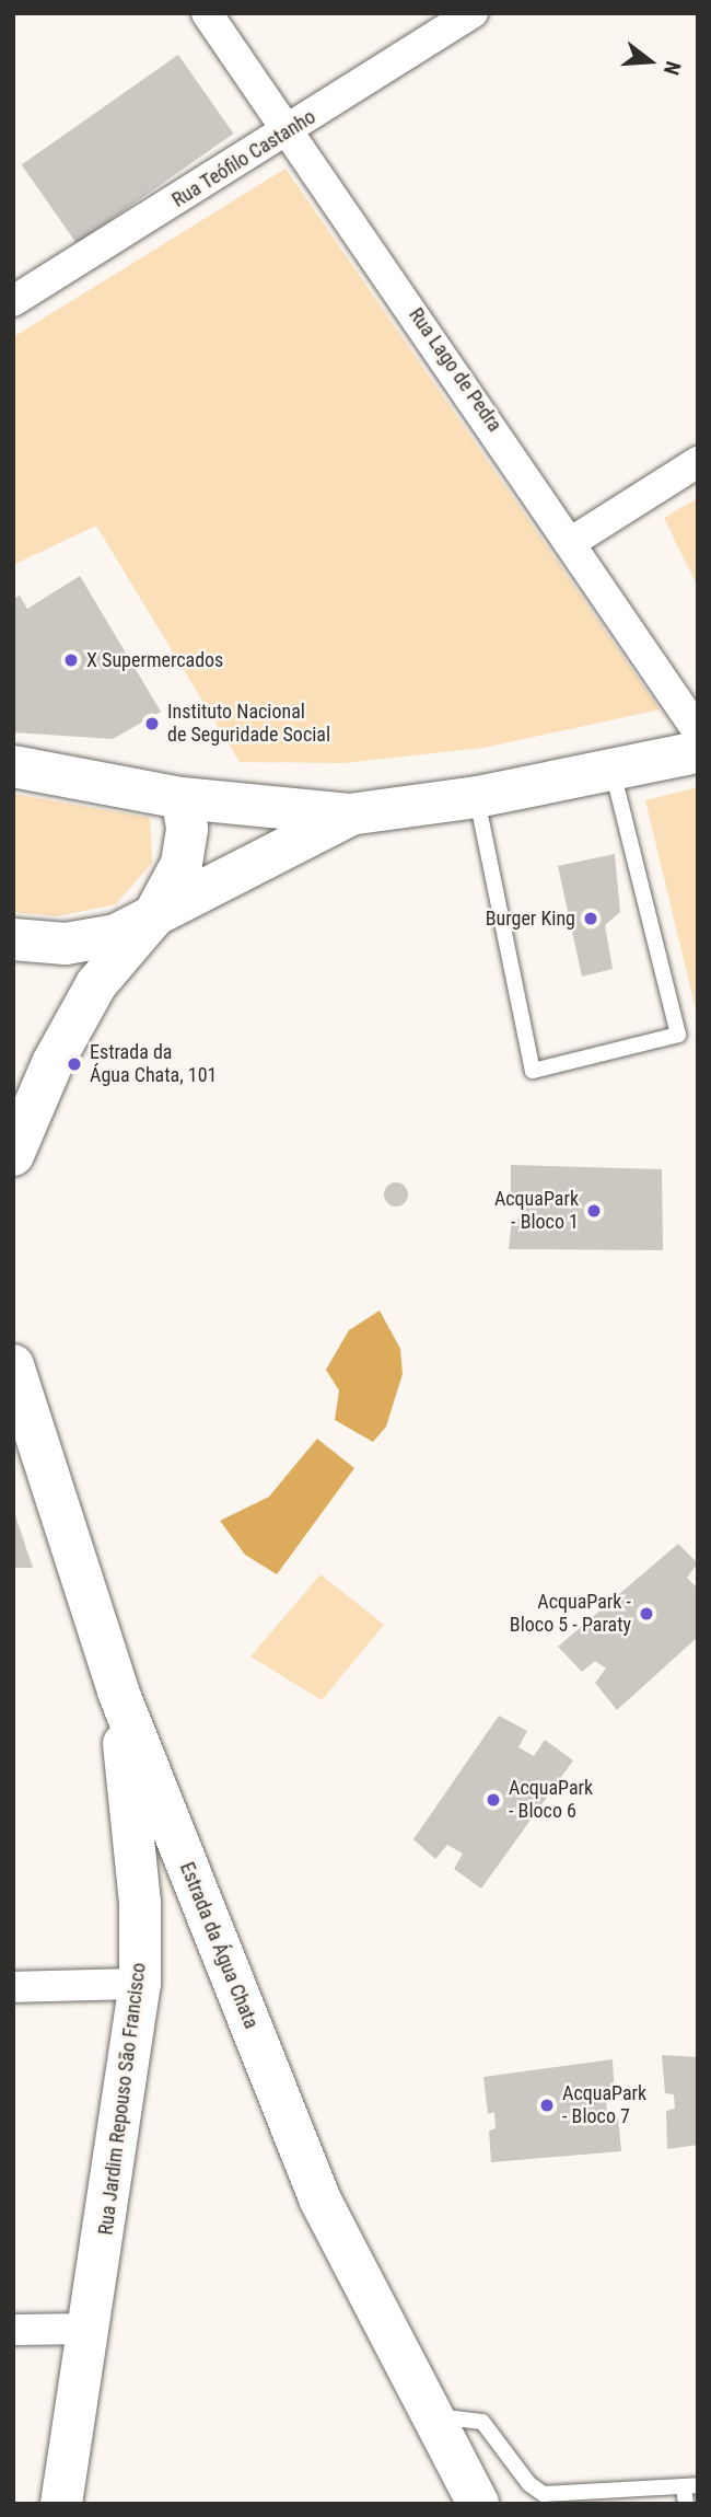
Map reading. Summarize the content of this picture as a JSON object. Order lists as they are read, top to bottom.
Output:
{
  "streets": {
    "street": [
      "Rua Teófilo Castanho",
      "Rua Lago de Pedra",
      "Estrada da Água Chata",
      "Rua Jardim Repouso São Francisco"
    ]
  },
  "crossings": [
    ["Rua Teófilo Castanho", "Rua Lago de Pedra"],
    ["Estrada da Água Chata", "Rua Jardim Repouso São Francisco"]
  ],
  "places": [
    "X Supermercados",
    "Instituto Nacional de Seguridade Social",
    "Burger King",
    "Estrada da Água Chata, 101",
    "AcquaPark - Bloco 1",
    "AcquaPark - Bloco 5 - Paraty",
    "AcquaPark - Bloco 6",
    "AcquaPark - Bloco 7"
  ],
  "north": "right"
}
